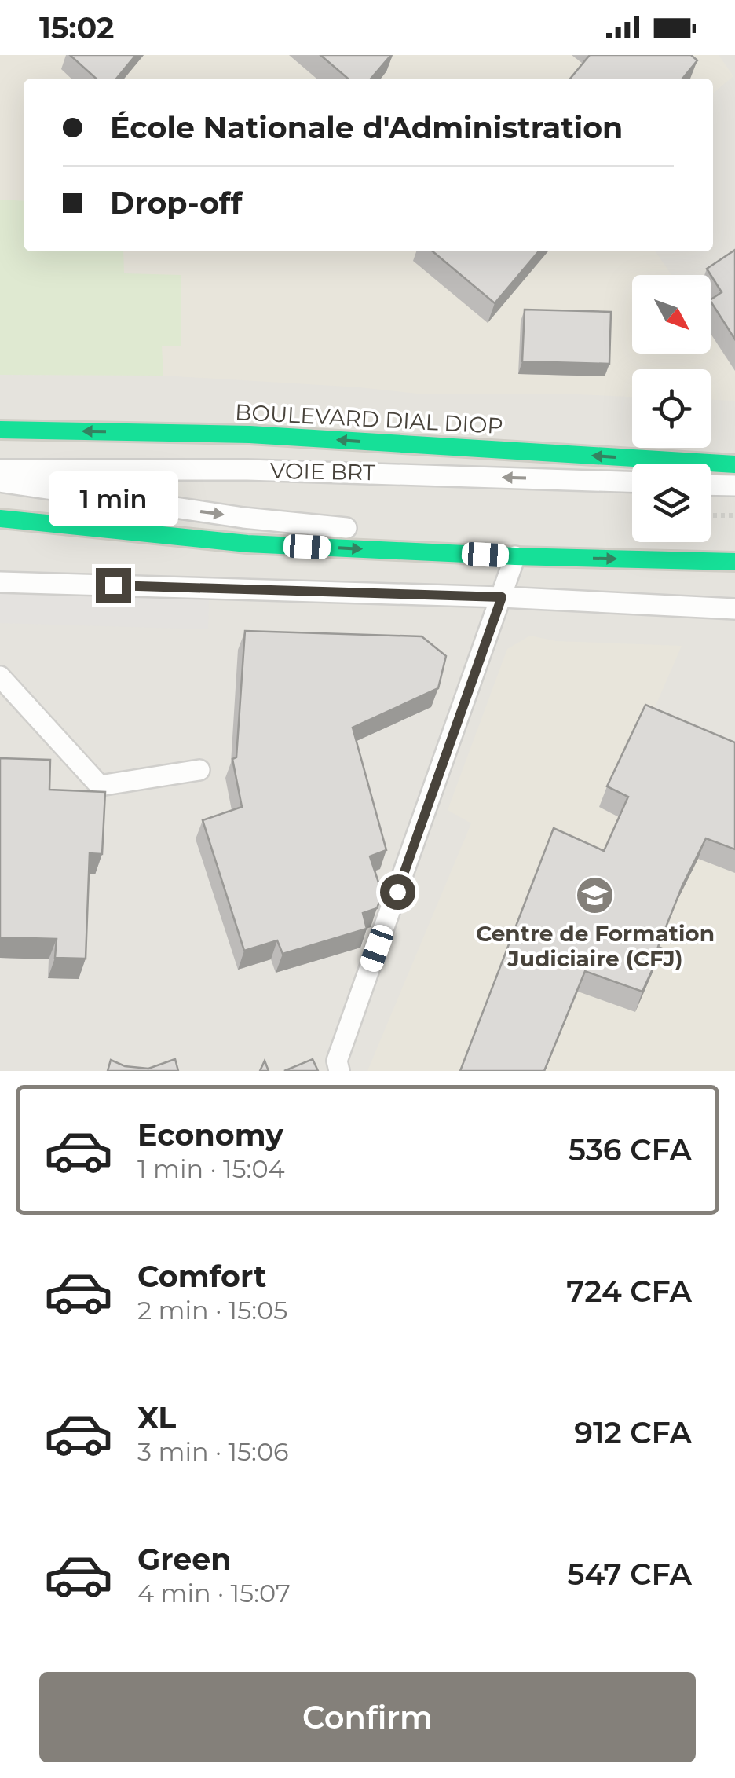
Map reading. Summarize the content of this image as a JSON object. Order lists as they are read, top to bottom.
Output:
{
  "streets": {
    "main road": ["BOULEVARD DIAL DIOP"],
    "lane": ["VOIE BRT"]
  },
  "places": {
    "school or university": ["Centre de Formation Judiciaire (CFJ)"]
  },
  "north": "bottom right",
  "page": {
    "status": "15:02",
    "banner": ["École Nationale d'Administration", "Drop-off"],
    "bubble": "1 min",
    "list": [
      {
        "name": "Economy",
        "note": "1 min · 15:04",
        "value": "536 CFA"
      },
      {
        "name": "Comfort",
        "note": "2 min · 15:05",
        "value": "724 CFA"
      },
      {
        "name": "XL",
        "note": "3 min · 15:06",
        "value": "912 CFA"
      },
      {
        "name": "Green",
        "note": "4 min · 15:07",
        "value": "547 CFA"
      }
    ],
    "buttons": "Confirm"
  }
}
